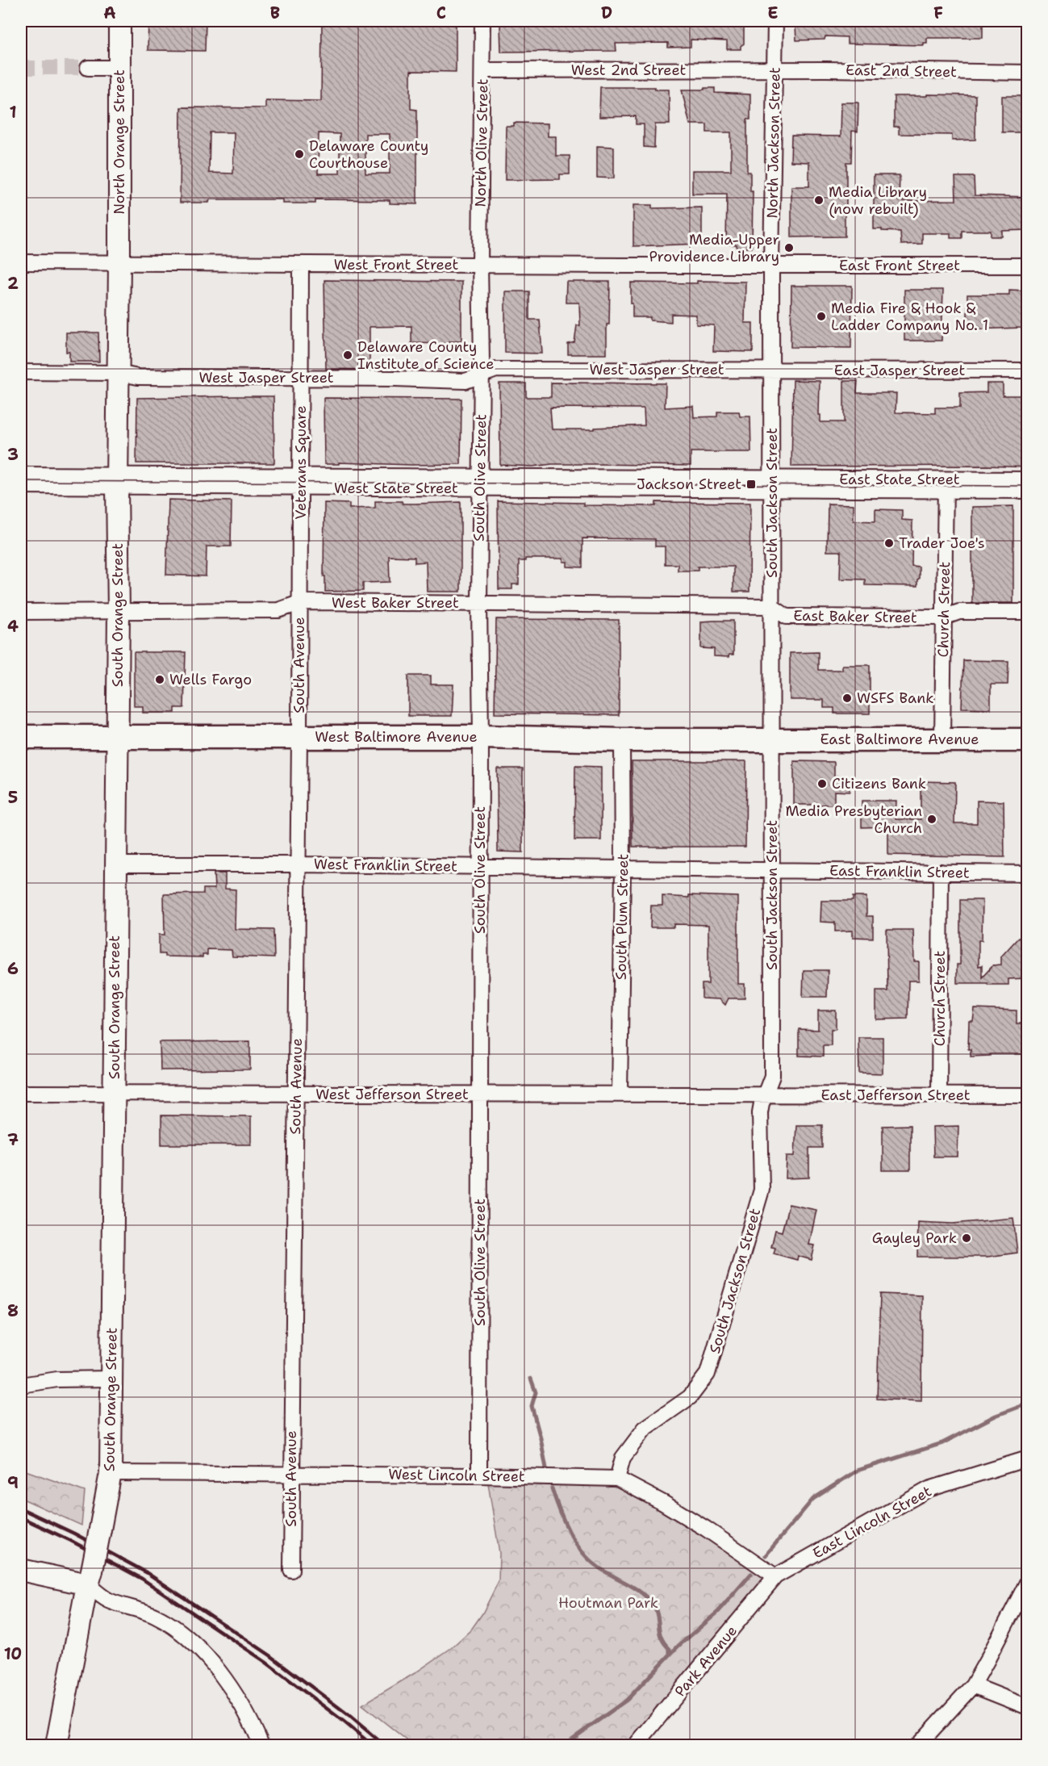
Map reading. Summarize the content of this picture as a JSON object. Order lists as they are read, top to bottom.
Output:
{
  "streets": {
    "main road": [
      "North Orange Street",
      "South Orange Street",
      "West Baltimore Avenue",
      "East Baltimore Avenue"
    ],
    "street": [
      "West 2nd Street",
      "East 2nd Street",
      "North Olive Street",
      "North Jackson Street",
      "West Front Street",
      "East Front Street",
      "West Jasper Street",
      "East Jasper Street",
      "Veterans Square",
      "South Olive Street",
      "East State Street",
      "West State Street",
      "South Jackson Street",
      "West Baker Street",
      "Church Street",
      "East Baker Street",
      "South Avenue",
      "West Franklin Street",
      "East Franklin Street",
      "South Plum Street",
      "West Jefferson Street",
      "East Jefferson Street",
      "West Lincoln Street",
      "East Lincoln Street",
      "Park Avenue"
    ]
  },
  "crossings": [
    ["West 2nd Street", "East 2nd Street"],
    ["West 2nd Street", "North Olive Street"],
    ["West 2nd Street", "North Jackson Street"],
    ["East 2nd Street", "North Jackson Street"],
    ["North Orange Street", "West Front Street"],
    ["North Orange Street", "South Orange Street"],
    ["North Olive Street", "West Front Street"],
    ["North Olive Street", "South Olive Street"],
    ["North Jackson Street", "West Front Street"],
    ["North Jackson Street", "East Front Street"],
    ["North Jackson Street", "South Jackson Street"],
    ["West Front Street", "East Front Street"],
    ["West Front Street", "Veterans Square"],
    ["West Front Street", "South Olive Street"],
    ["West Front Street", "South Jackson Street"],
    ["West Front Street", "South Orange Street"],
    ["East Front Street", "South Jackson Street"],
    ["West Jasper Street", "East Jasper Street"],
    ["West Jasper Street", "Veterans Square"],
    ["West Jasper Street", "South Olive Street"],
    ["West Jasper Street", "South Jackson Street"],
    ["West Jasper Street", "South Orange Street"],
    ["East Jasper Street", "South Jackson Street"],
    ["Veterans Square", "West State Street"],
    ["Veterans Square", "West Baker Street"],
    ["Veterans Square", "South Avenue"],
    ["South Olive Street", "West State Street"],
    ["South Olive Street", "West Baker Street"],
    ["South Olive Street", "West Baltimore Avenue"],
    ["South Olive Street", "West Franklin Street"],
    ["South Olive Street", "West Jefferson Street"],
    ["South Olive Street", "West Lincoln Street"],
    ["East State Street", "West State Street"],
    ["East State Street", "South Jackson Street"],
    ["East State Street", "Church Street"],
    ["West State Street", "South Jackson Street"],
    ["West State Street", "South Orange Street"],
    ["South Jackson Street", "West Baker Street"],
    ["South Jackson Street", "East Baker Street"],
    ["South Jackson Street", "West Baltimore Avenue"],
    ["South Jackson Street", "East Baltimore Avenue"],
    ["South Jackson Street", "West Franklin Street"],
    ["South Jackson Street", "East Franklin Street"],
    ["South Jackson Street", "West Jefferson Street"],
    ["South Jackson Street", "East Jefferson Street"],
    ["South Jackson Street", "West Lincoln Street"],
    ["West Baker Street", "South Orange Street"],
    ["West Baker Street", "East Baker Street"],
    ["West Baker Street", "South Avenue"],
    ["Church Street", "East Baker Street"],
    ["Church Street", "East Baltimore Avenue"],
    ["Church Street", "East Franklin Street"],
    ["Church Street", "East Jefferson Street"],
    ["South Orange Street", "West Baltimore Avenue"],
    ["South Orange Street", "West Franklin Street"],
    ["South Orange Street", "West Jefferson Street"],
    ["South Orange Street", "West Lincoln Street"],
    ["South Avenue", "West Baltimore Avenue"],
    ["South Avenue", "West Franklin Street"],
    ["South Avenue", "West Jefferson Street"],
    ["South Avenue", "West Lincoln Street"],
    ["West Baltimore Avenue", "East Baltimore Avenue"],
    ["West Baltimore Avenue", "South Plum Street"],
    ["West Franklin Street", "East Franklin Street"],
    ["West Franklin Street", "South Plum Street"],
    ["South Plum Street", "West Jefferson Street"],
    ["West Jefferson Street", "East Jefferson Street"],
    ["West Lincoln Street", "East Lincoln Street"],
    ["West Lincoln Street", "Park Avenue"],
    ["East Lincoln Street", "Park Avenue"]
  ],
  "parks": ["Houtman Park"],
  "places": {
    "other": [
      "Delaware County Courthouse",
      "Media Library (now rebuilt)",
      "Media-Upper Providence Library",
      "Media Fire & Hook & Ladder Company No. 1",
      "Delaware County Institute of Science",
      "Trader Joe's",
      "Wells Fargo",
      "WSFS Bank",
      "Citizens Bank",
      "Media Presbyterian Church",
      "Gayley Park"
    ],
    "transit": ["Jackson Street"]
  },
  "grid": {
    "columns": [
      "A",
      "B",
      "C",
      "D",
      "E",
      "F"
    ],
    "rows": [
      "1",
      "2",
      "3",
      "4",
      "5",
      "6",
      "7",
      "8",
      "9",
      "10"
    ]
  }
}
